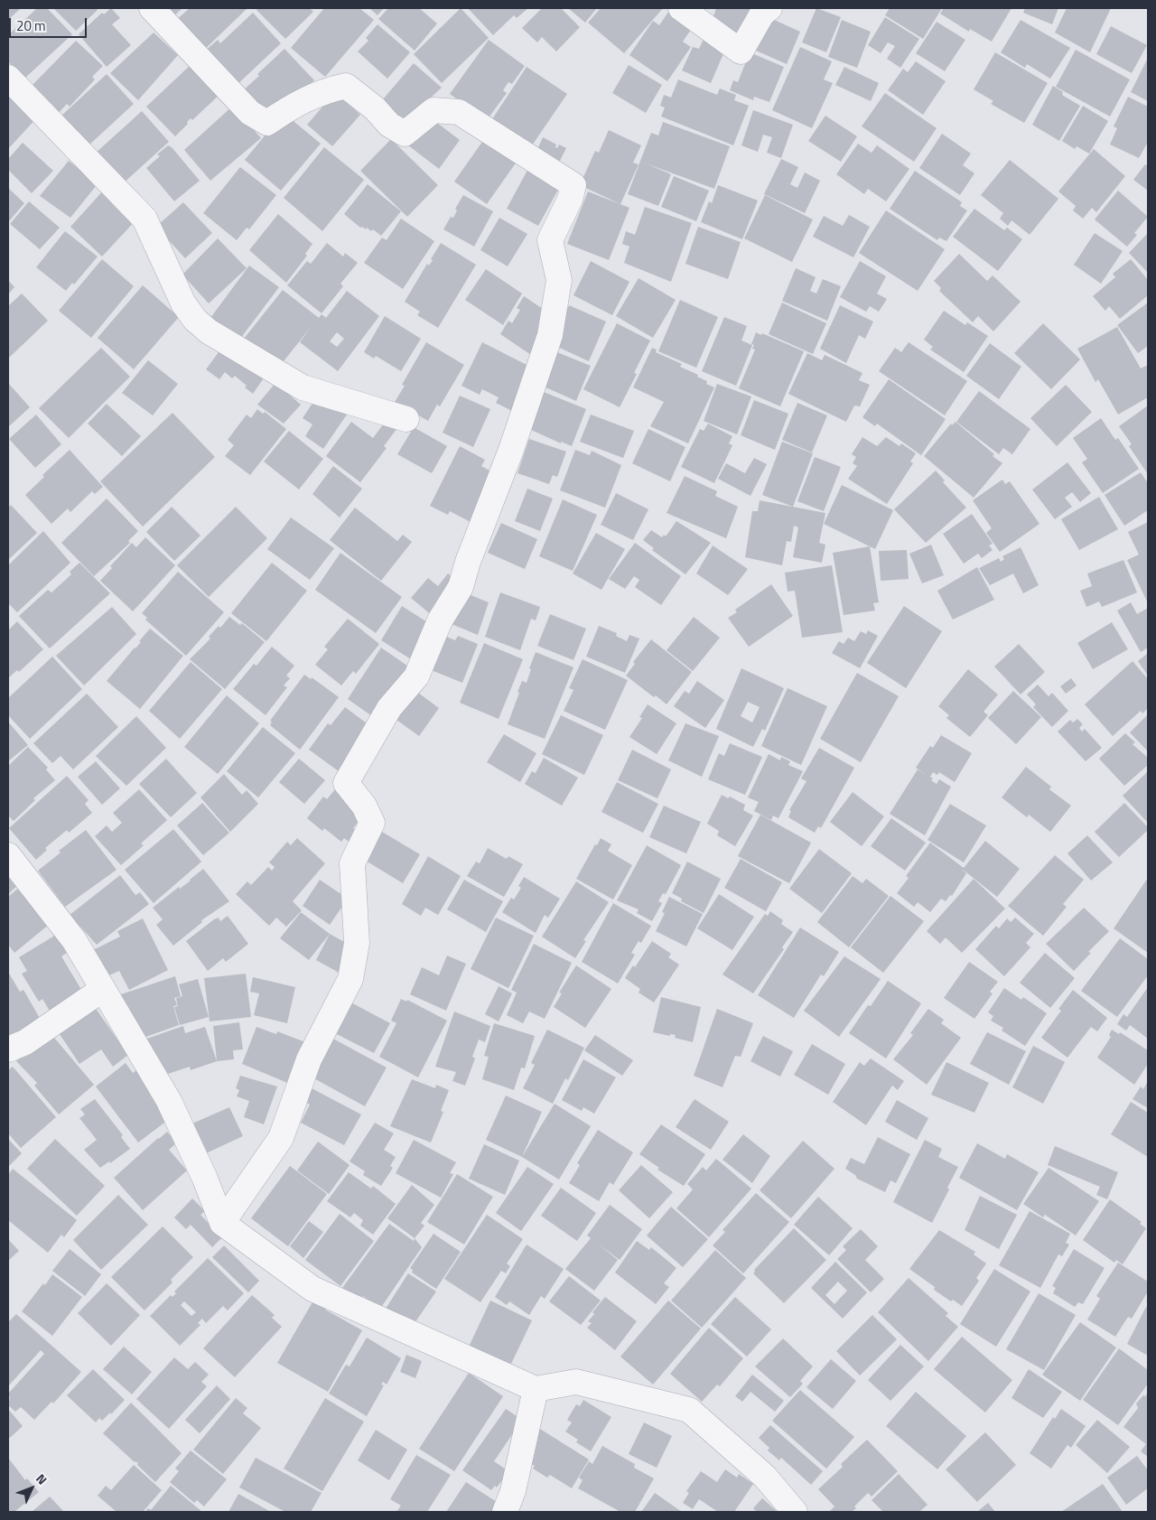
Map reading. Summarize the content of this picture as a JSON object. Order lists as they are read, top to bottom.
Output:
{
  "scale_bar": "20 m",
  "north": "top right"
}
